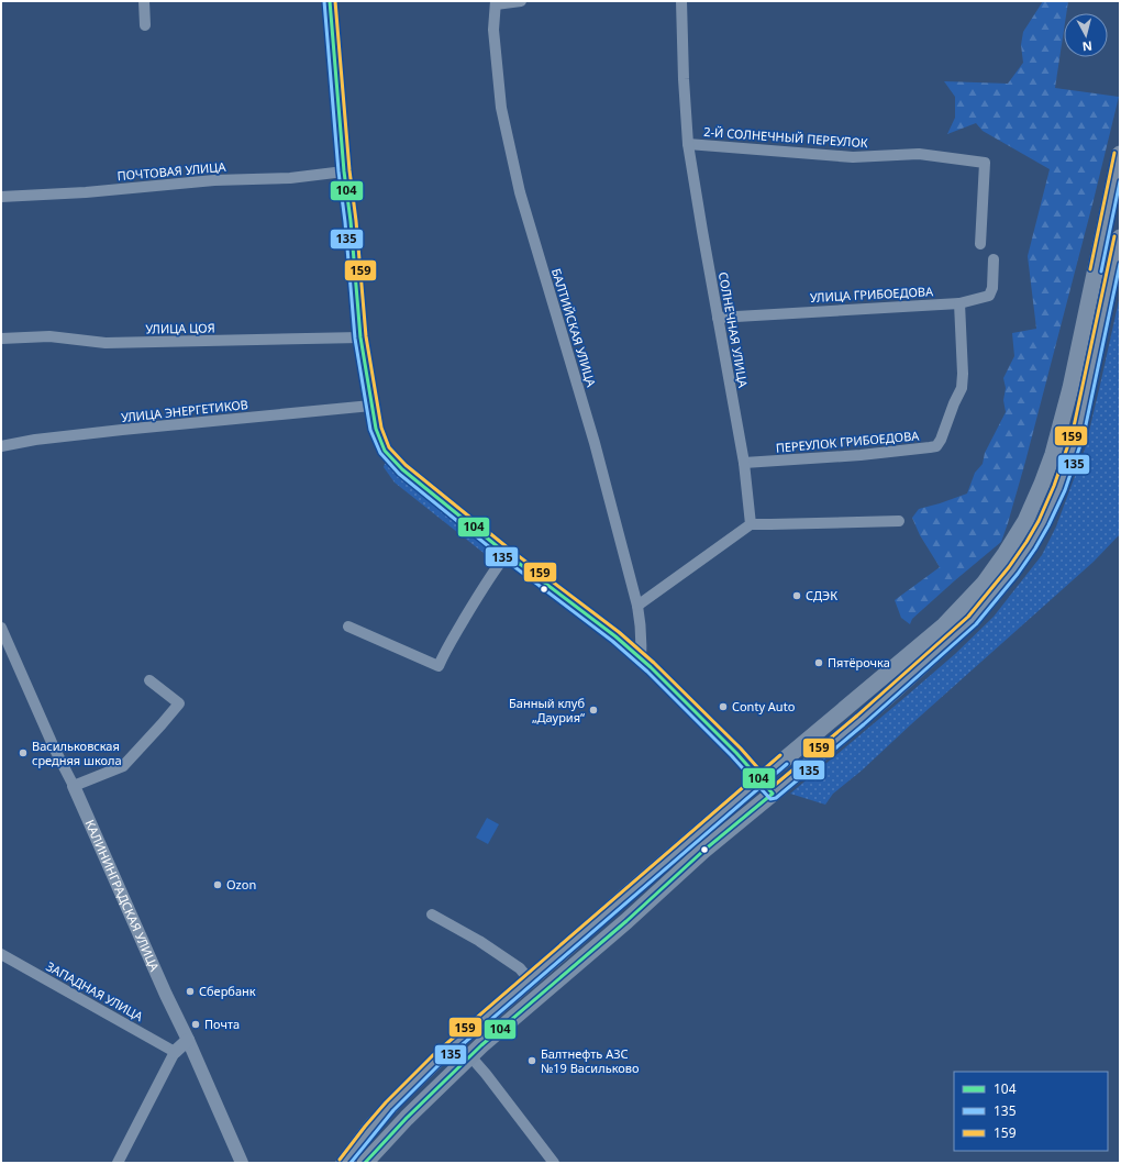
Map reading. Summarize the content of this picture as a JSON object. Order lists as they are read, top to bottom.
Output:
{
  "streets": {
    "street": [
      "2-Й СОЛНЕЧНЫЙ ПЕРЕУЛОК",
      "ПОЧТОВАЯ УЛИЦА",
      "УЛИЦА ГРИБОЕДОВА",
      "БАЛТИЙСКАЯ УЛИЦА",
      "УЛИЦА ЦОЯ",
      "СОЛНЕЧНАЯ УЛИЦА",
      "УЛИЦА ЭНЕРГЕТИКОВ",
      "ПЕРЕУЛОК ГРИБОЕДОВА",
      "КАЛИНИНГРАДСКАЯ УЛИЦА",
      "ЗАПАДНАЯ УЛИЦА"
    ]
  },
  "crossings": [
    ["2-Й СОЛНЕЧНЫЙ ПЕРЕУЛОК", "СОЛНЕЧНАЯ УЛИЦА"],
    ["УЛИЦА ГРИБОЕДОВА", "СОЛНЕЧНАЯ УЛИЦА"],
    ["УЛИЦА ГРИБОЕДОВА", "ПЕРЕУЛОК ГРИБОЕДОВА"],
    ["СОЛНЕЧНАЯ УЛИЦА", "ПЕРЕУЛОК ГРИБОЕДОВА"]
  ],
  "places": [
    "СДЭК",
    "Пятёрочка",
    "Conty Auto",
    "Банный клуб „Даурия“",
    "Васильковская средняя школа",
    "Ozon",
    "Сбербанк",
    "Почта",
    "Балтнефть АЗС №19 Васильково"
  ],
  "lines": ["transit line 104", "transit line 135", "transit line 159"],
  "legend": ["104", "135", "159"],
  "north": "bottom"
}
